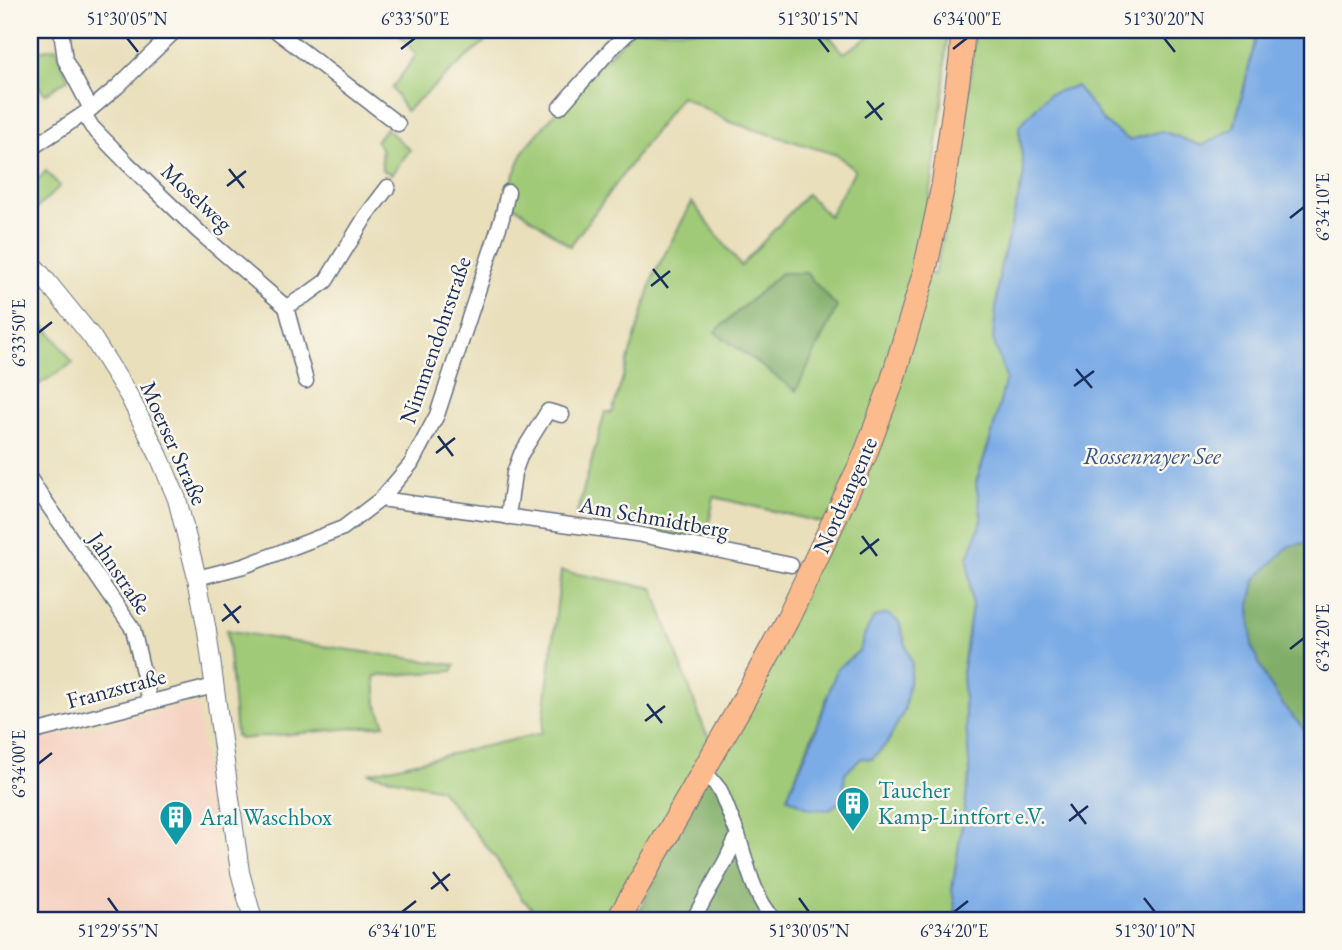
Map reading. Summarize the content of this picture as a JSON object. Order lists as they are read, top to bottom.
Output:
{
  "streets": {
    "main road": ["Nordtangente"],
    "street": [
      "Moselweg",
      "Nimmendohrstraße",
      "Moerser Straße",
      "Am Schmidtberg",
      "Jahnstraße",
      "Franzstraße"
    ]
  },
  "crossings": [
    ["Nimmendohrstraße", "Moerser Straße"],
    ["Nimmendohrstraße", "Am Schmidtberg"],
    ["Moerser Straße", "Franzstraße"],
    ["Jahnstraße", "Franzstraße"]
  ],
  "water": ["Rossenrayer See"],
  "places": {
    "building": ["Taucher Kamp-Lintfort e.V.", "Aral Waschbox"]
  },
  "coordinates": [
    "51°30'05\"N",
    "6°33'50\"E",
    "51°30'15\"N",
    "6°34'00\"E",
    "51°30'20\"N",
    "6°34'10\"E",
    "6°34'20\"E",
    "51°29'55\"N",
    "51°30'10\"N"
  ]
}
